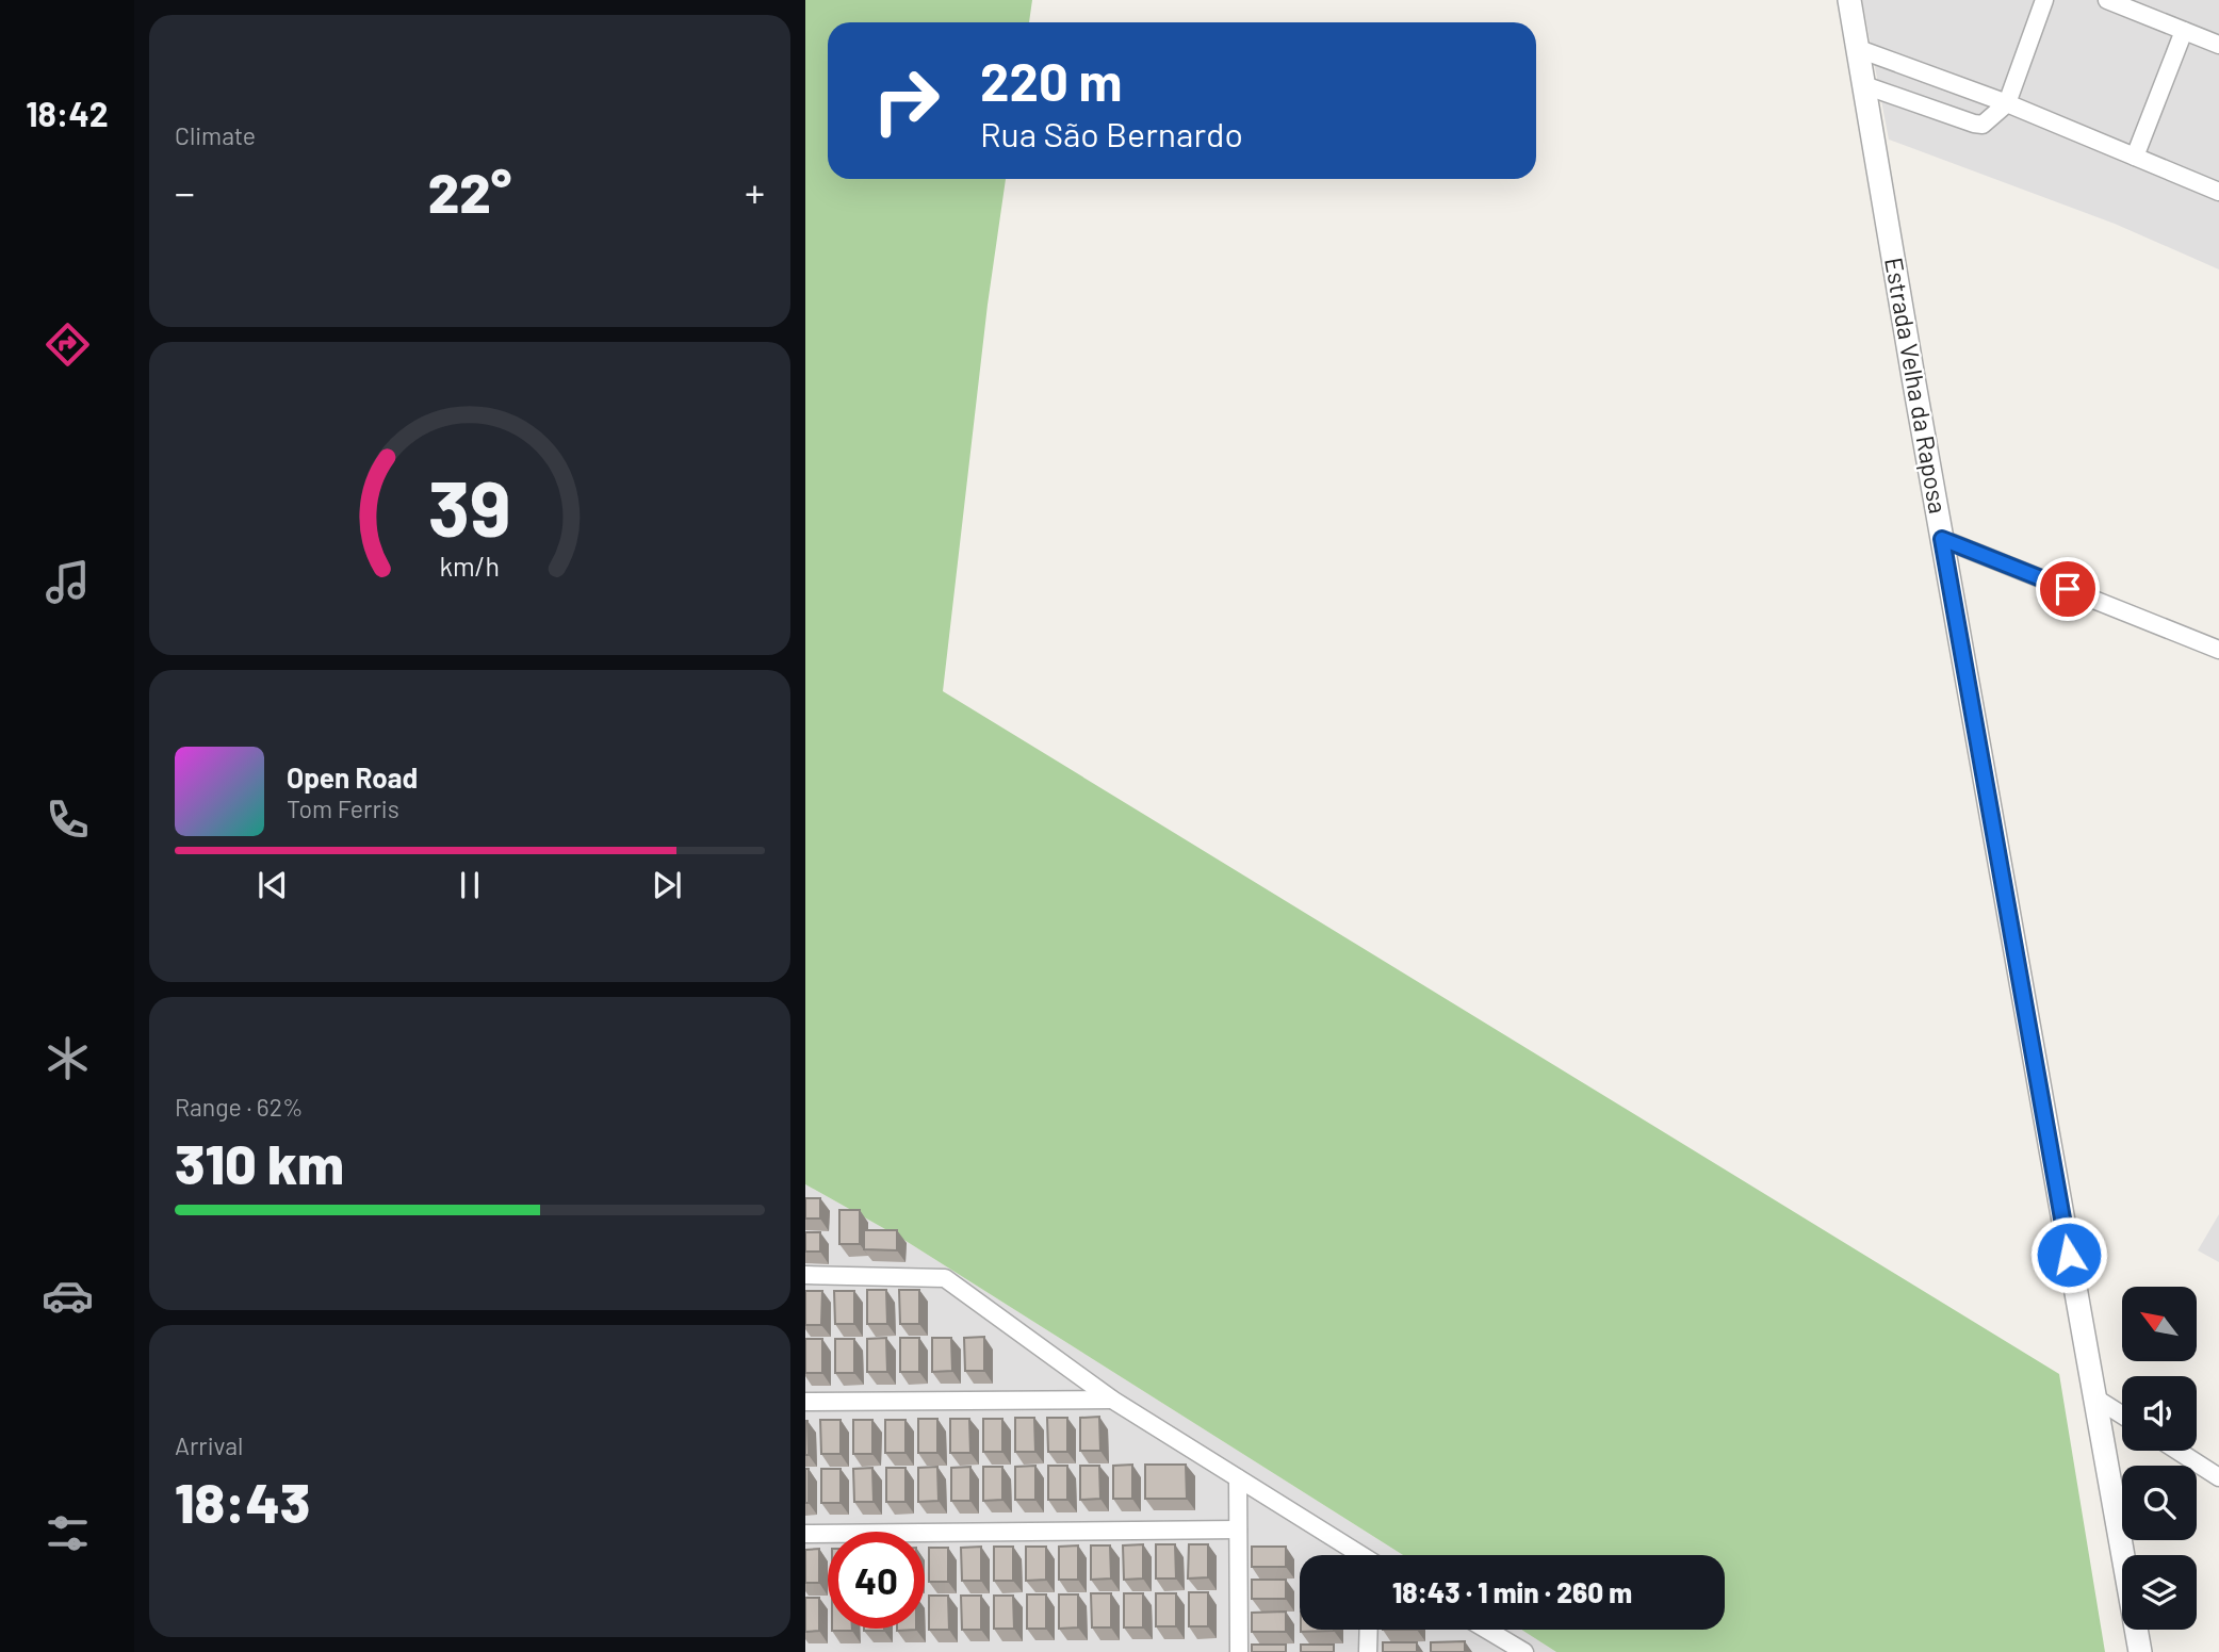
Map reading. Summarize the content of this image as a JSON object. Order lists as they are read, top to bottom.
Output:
{
  "streets": {
    "street": ["Estrada Velha da Raposa"]
  },
  "north": "top left",
  "page": {
    "tabs": "18:42",
    "tile": [
      "Climate",
      ["Range · 62%", "310 km"],
      ["Arrival", "18:43"]
    ],
    "turn": ["220 m", "Rua São Bernardo"],
    "heat": ["−", "22°", "+"],
    "song": ["Open Road", "Tom Ferris"],
    "limit": "40",
    "trip": "18:43 · 1 min · 260 m",
    "gauge": ["39", "km/h"]
  }
}
